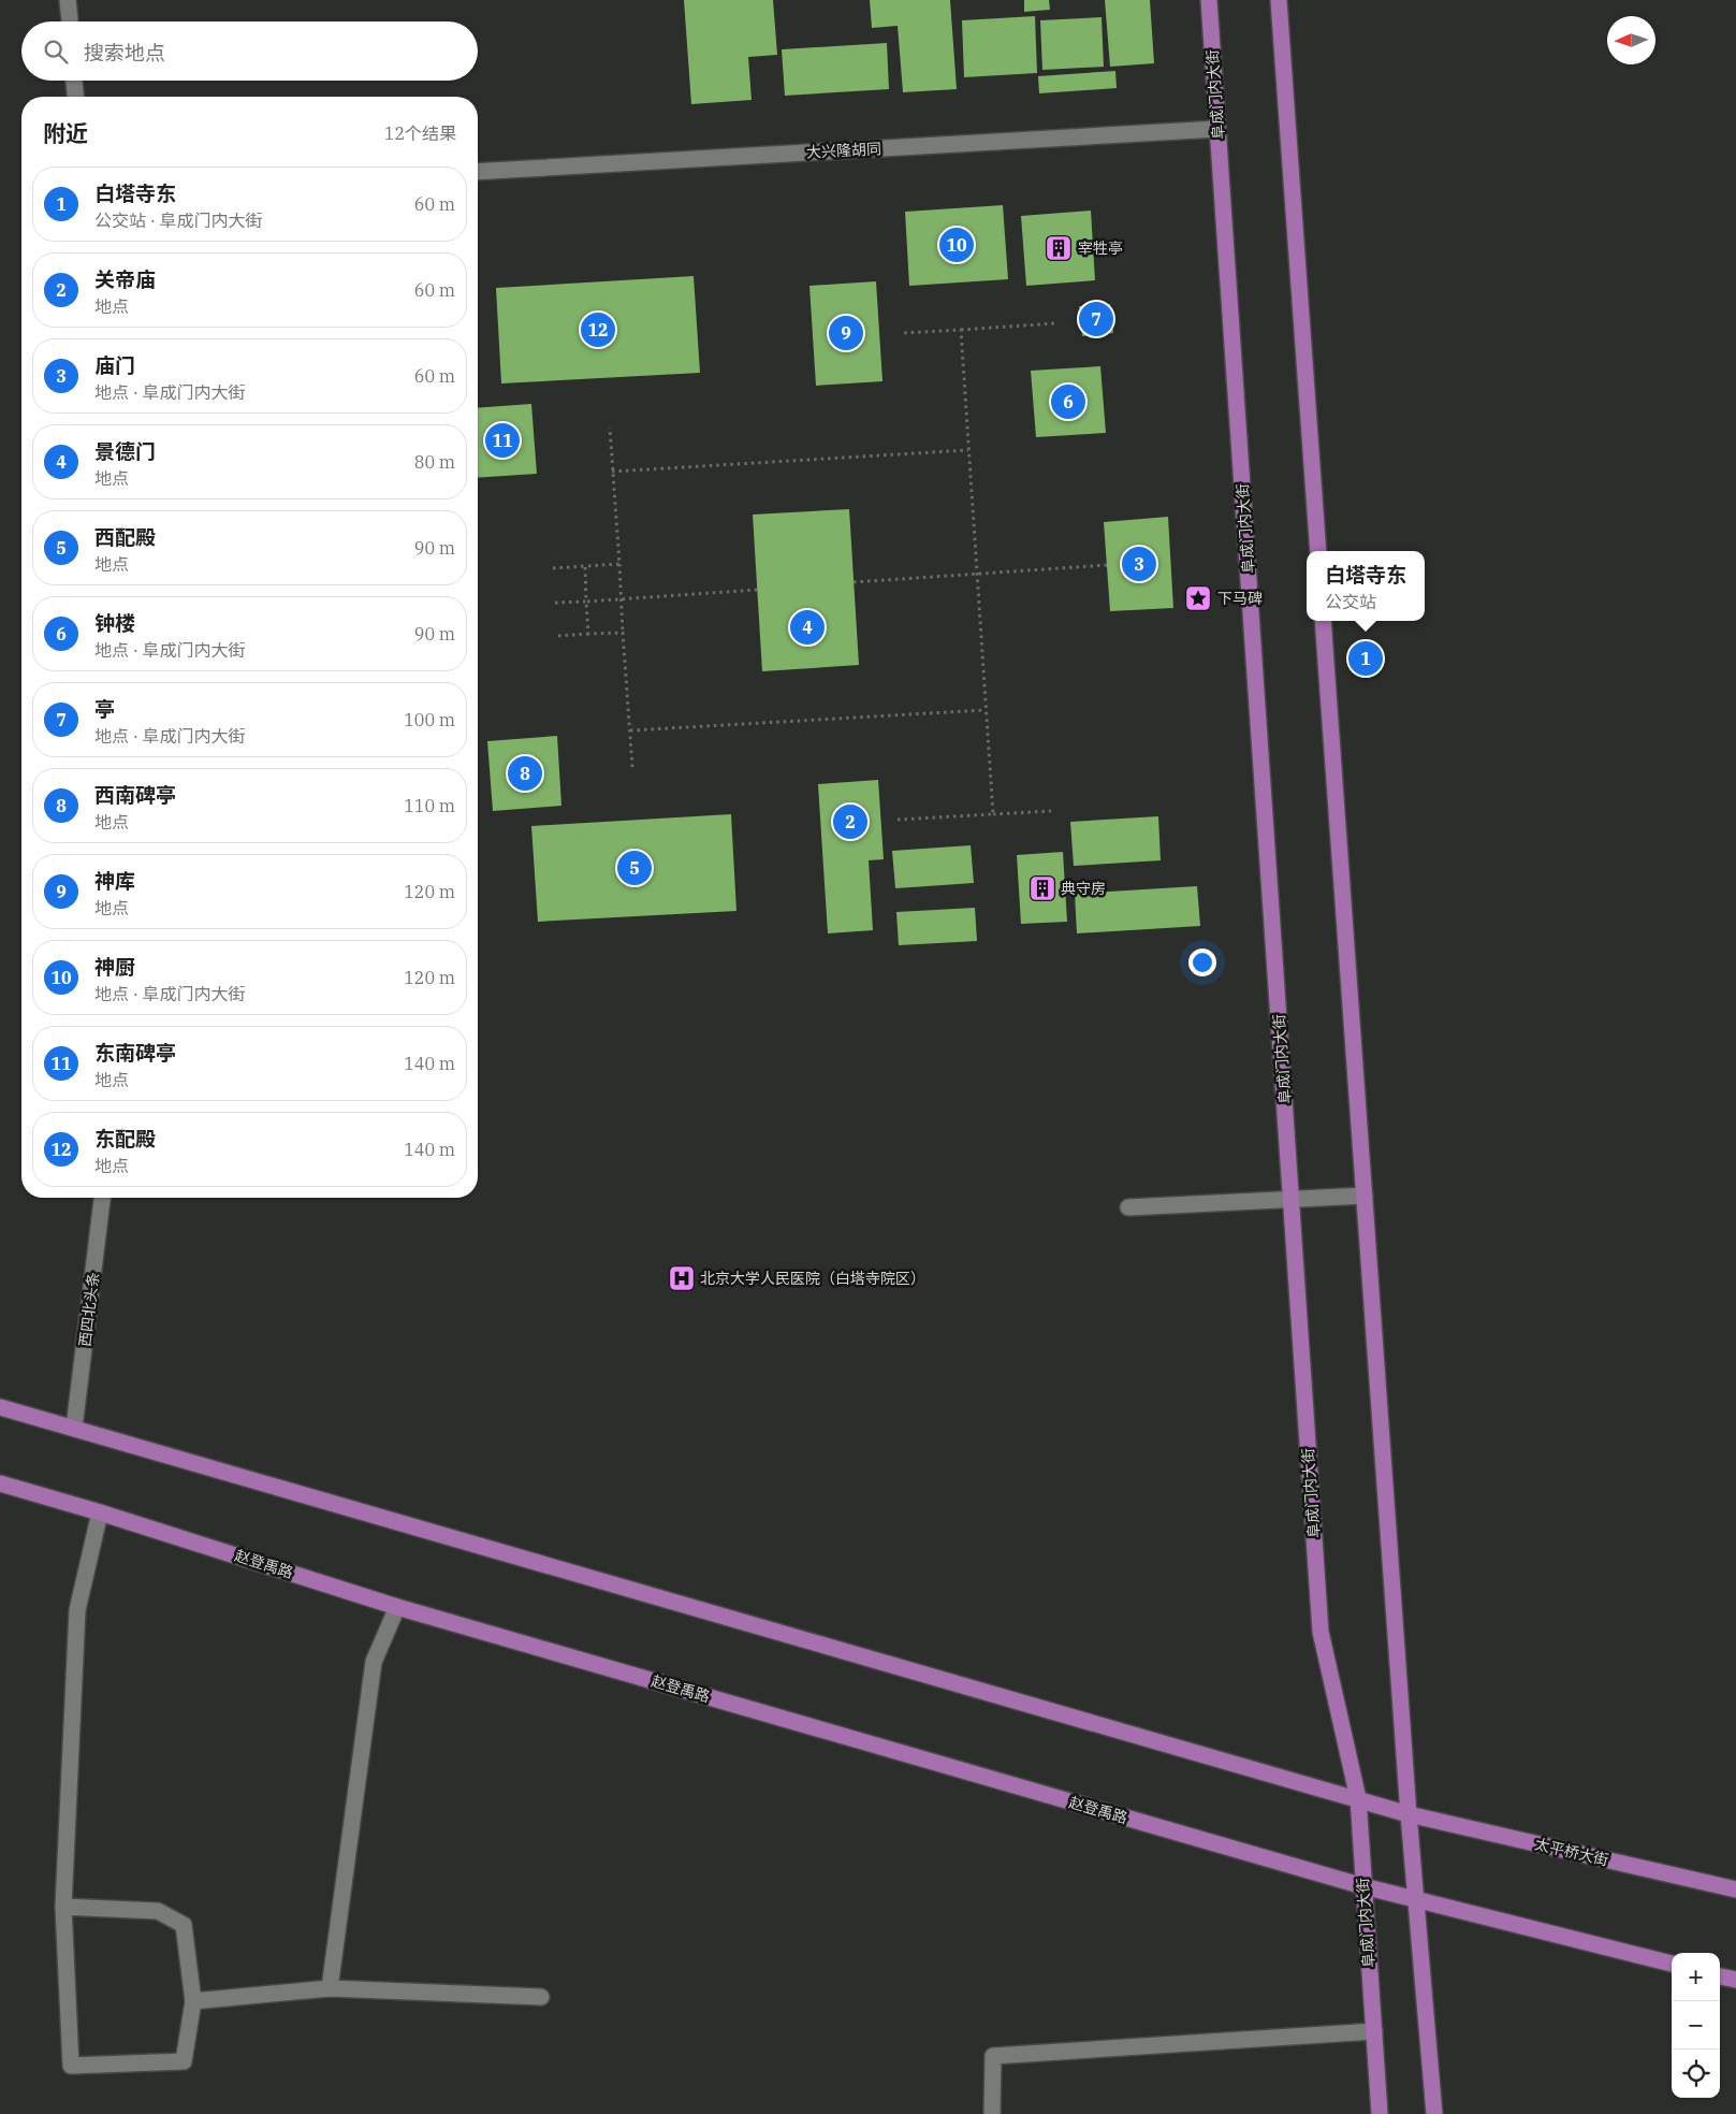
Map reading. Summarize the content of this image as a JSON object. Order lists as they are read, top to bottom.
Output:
{
  "streets": {
    "main road": ["阜成门内大街", "赵登禹路", "太平桥大街"],
    "lane": ["大兴隆胡同", "西四北头条"]
  },
  "crossings": [
    ["阜成门内大街", "大兴隆胡同"],
    ["阜成门内大街", "赵登禹路"],
    ["阜成门内大街", "太平桥大街"]
  ],
  "places": {
    "building": ["宰牲亭", "典守房"],
    "place": ["下马碑"],
    "hospital": ["北京大学人民医院（白塔寺院区）"]
  },
  "north": "left",
  "page": {
    "search": "搜索地点",
    "heading": ["附近", "12个结果"],
    "list": [
      {
        "mark": "1",
        "name": "白塔寺东",
        "note": "公交站 · 阜成门内大街",
        "value": "60 m"
      },
      {
        "mark": "2",
        "name": "关帝庙",
        "note": "地点",
        "value": "60 m"
      },
      {
        "mark": "3",
        "name": "庙门",
        "note": "地点 · 阜成门内大街",
        "value": "60 m"
      },
      {
        "mark": "4",
        "name": "景德门",
        "note": "地点",
        "value": "80 m"
      },
      {
        "mark": "5",
        "name": "西配殿",
        "note": "地点",
        "value": "90 m"
      },
      {
        "mark": "6",
        "name": "钟楼",
        "note": "地点 · 阜成门内大街",
        "value": "90 m"
      },
      {
        "mark": "7",
        "name": "亭",
        "note": "地点 · 阜成门内大街",
        "value": "100 m"
      },
      {
        "mark": "8",
        "name": "西南碑亭",
        "note": "地点",
        "value": "110 m"
      },
      {
        "mark": "9",
        "name": "神库",
        "note": "地点",
        "value": "120 m"
      },
      {
        "mark": "10",
        "name": "神厨",
        "note": "地点 · 阜成门内大街",
        "value": "120 m"
      },
      {
        "mark": "11",
        "name": "东南碑亭",
        "note": "地点",
        "value": "140 m"
      },
      {
        "mark": "12",
        "name": "东配殿",
        "note": "地点",
        "value": "140 m"
      }
    ],
    "pins": [
      "10",
      "7",
      "12",
      "9",
      "6",
      "11",
      "3",
      "4",
      "1",
      "8",
      "2",
      "5"
    ],
    "popup": ["白塔寺东", "公交站"],
    "map_buttons": ["+", "−"]
  }
}
